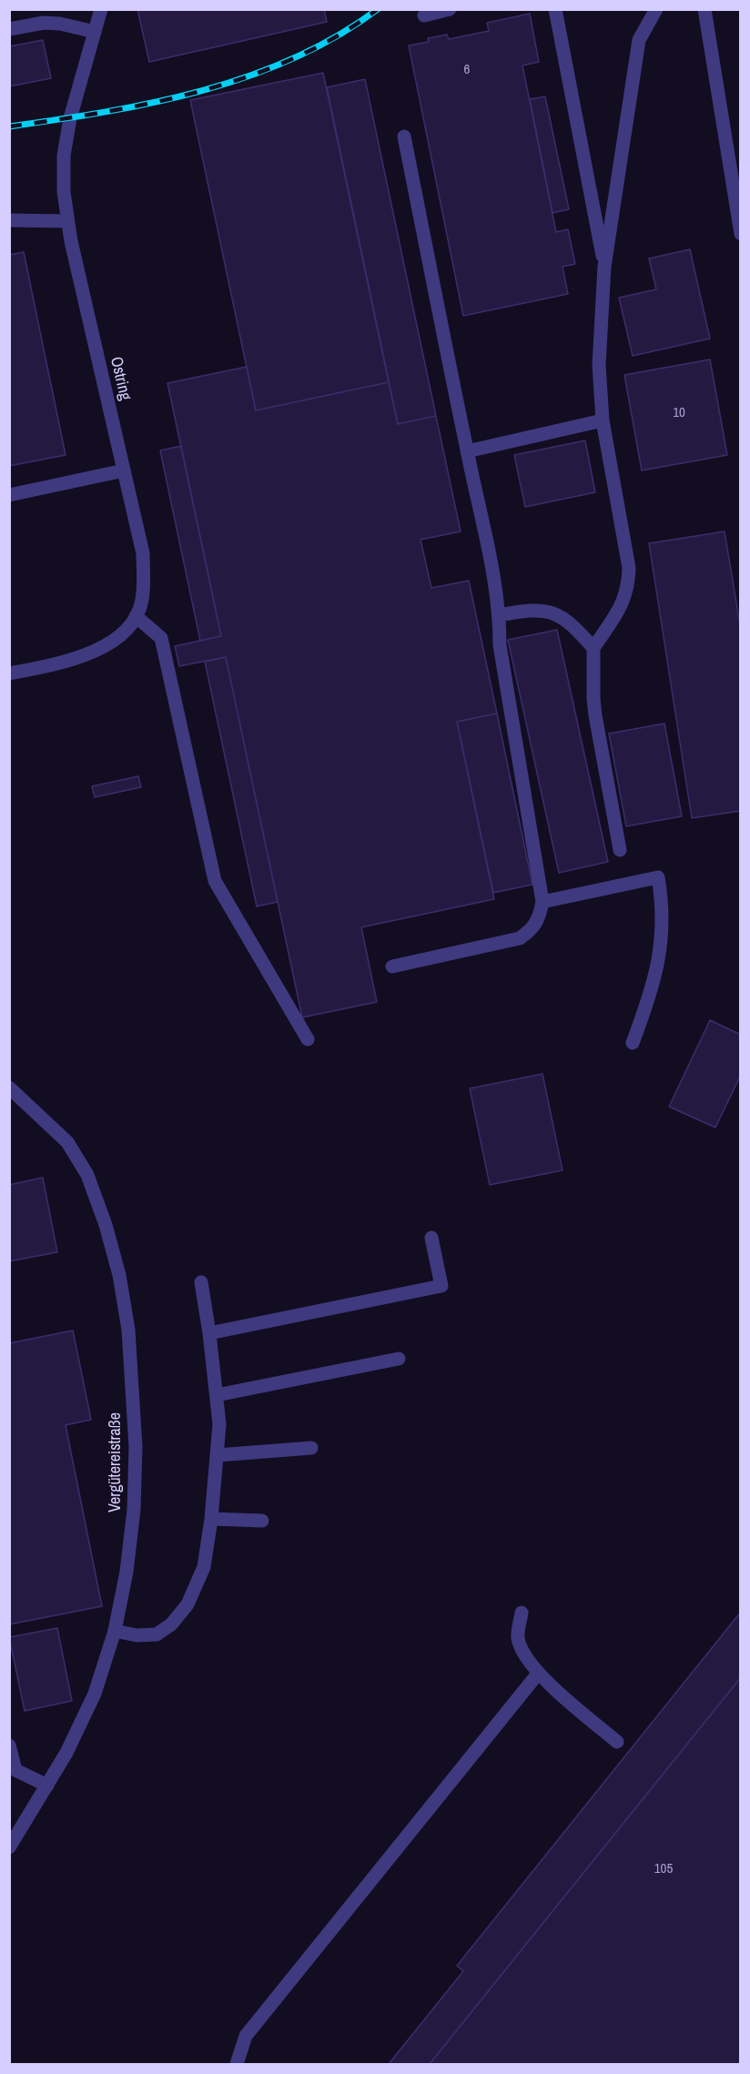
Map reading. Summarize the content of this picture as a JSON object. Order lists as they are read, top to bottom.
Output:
{
  "streets": {
    "street": ["Ostring", "Vergütereistraße"]
  },
  "house_numbers": ["6", "10", "105"]
}
